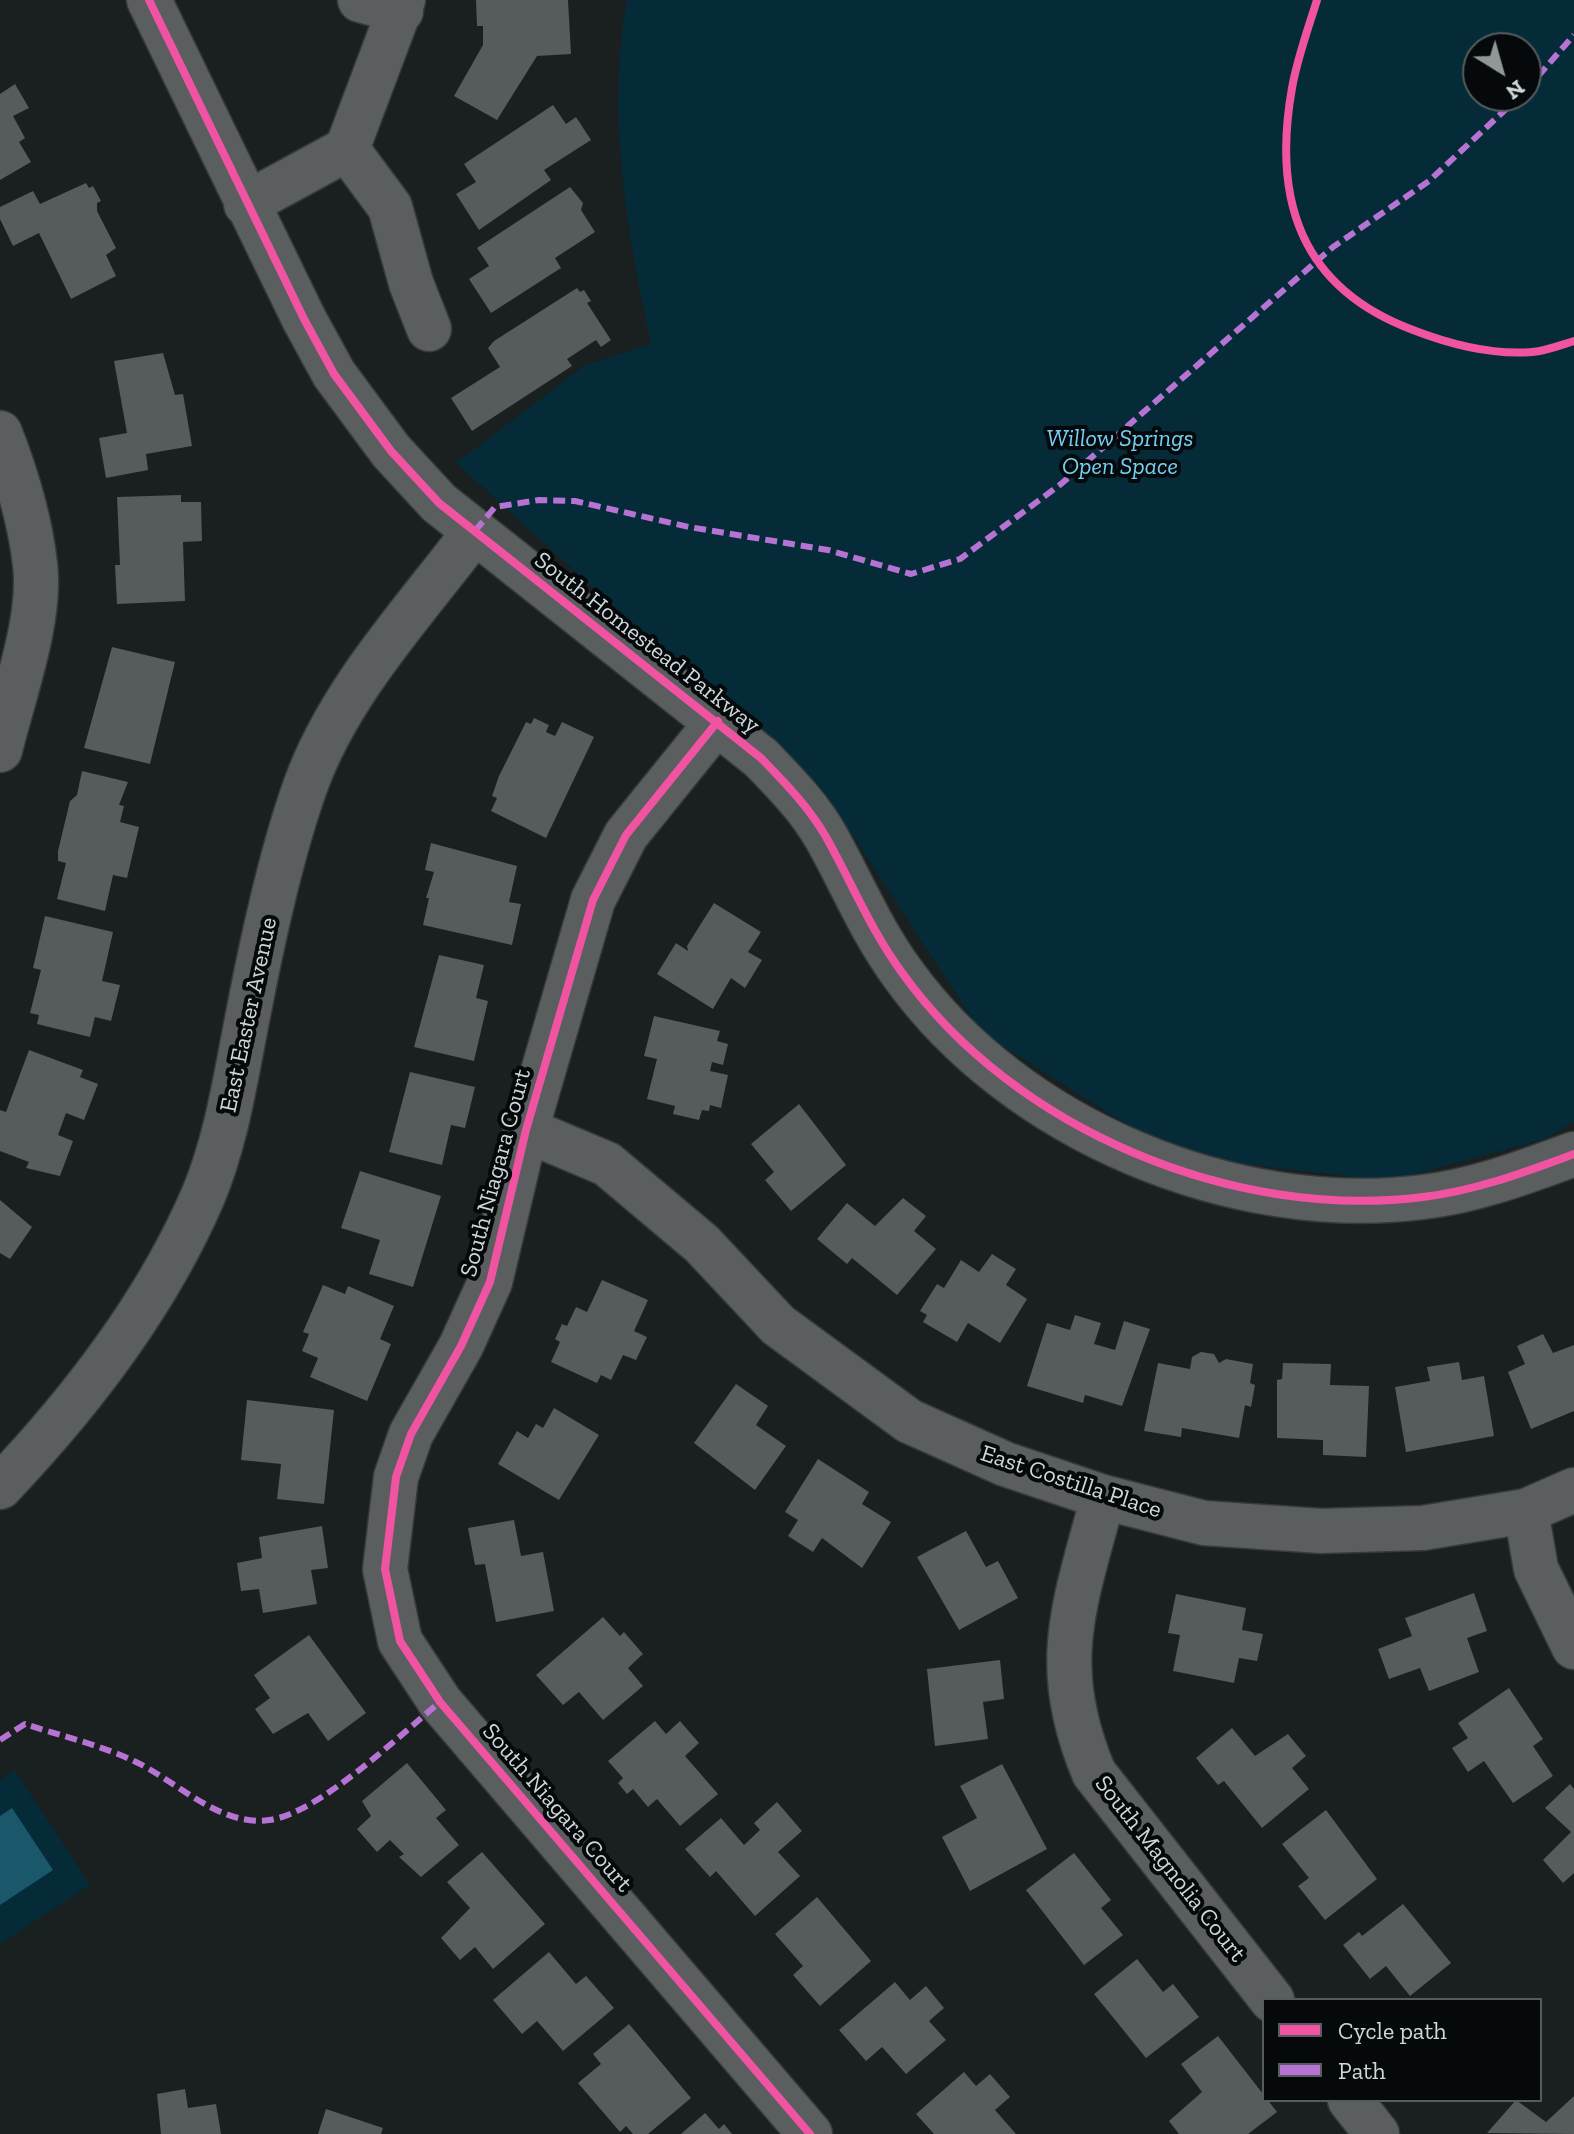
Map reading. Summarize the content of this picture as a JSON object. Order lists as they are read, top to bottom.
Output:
{
  "streets": {
    "street": [
      "South Homestead Parkway",
      "East Easter Avenue",
      "South Niagara Court",
      "East Costilla Place",
      "South Magnolia Court"
    ]
  },
  "crossings": [
    ["South Homestead Parkway", "East Easter Avenue"],
    ["South Homestead Parkway", "South Niagara Court"],
    ["South Niagara Court", "East Costilla Place"],
    ["East Costilla Place", "South Magnolia Court"]
  ],
  "parks": ["Willow Springs Open Space"],
  "legend": ["Cycle path", "Path"],
  "north": "bottom right"
}
